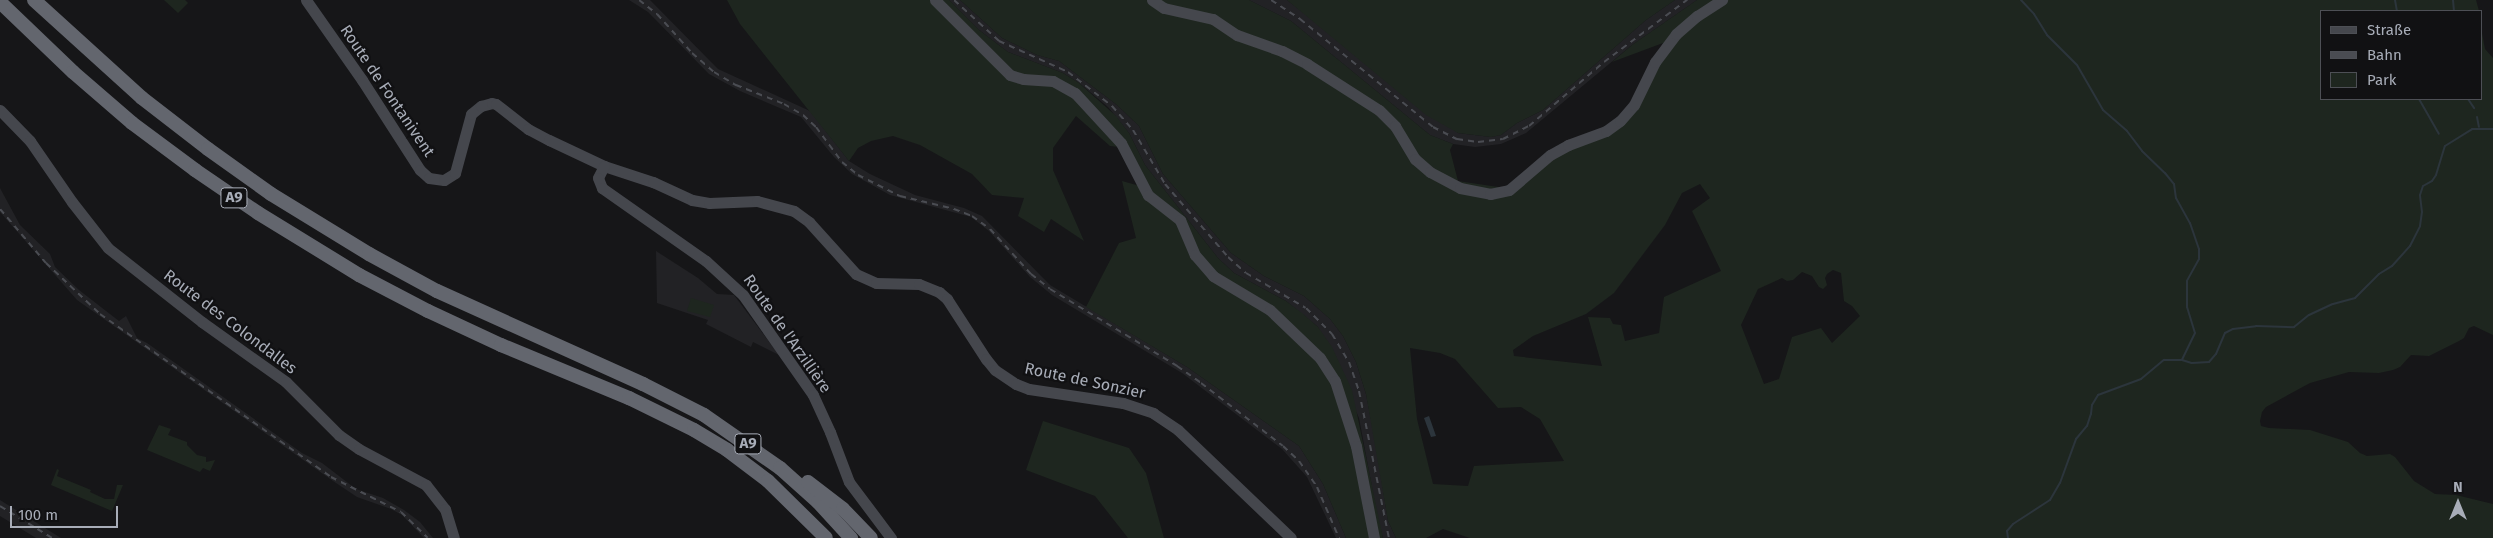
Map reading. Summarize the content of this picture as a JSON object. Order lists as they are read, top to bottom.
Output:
{
  "streets": {
    "highway": ["A9"],
    "street": [
      "Route de Fontanivent",
      "Route des Colondalles",
      "Route de l'Arzillière",
      "Route de Sonzier"
    ]
  },
  "crossings": [
    ["Route de Fontanivent", "Route de Sonzier"],
    ["Route de l'Arzillière", "Route de Sonzier"]
  ],
  "legend": ["Straße", "Bahn", "Park"],
  "scale_bar": "100 m",
  "north": "top"
}
